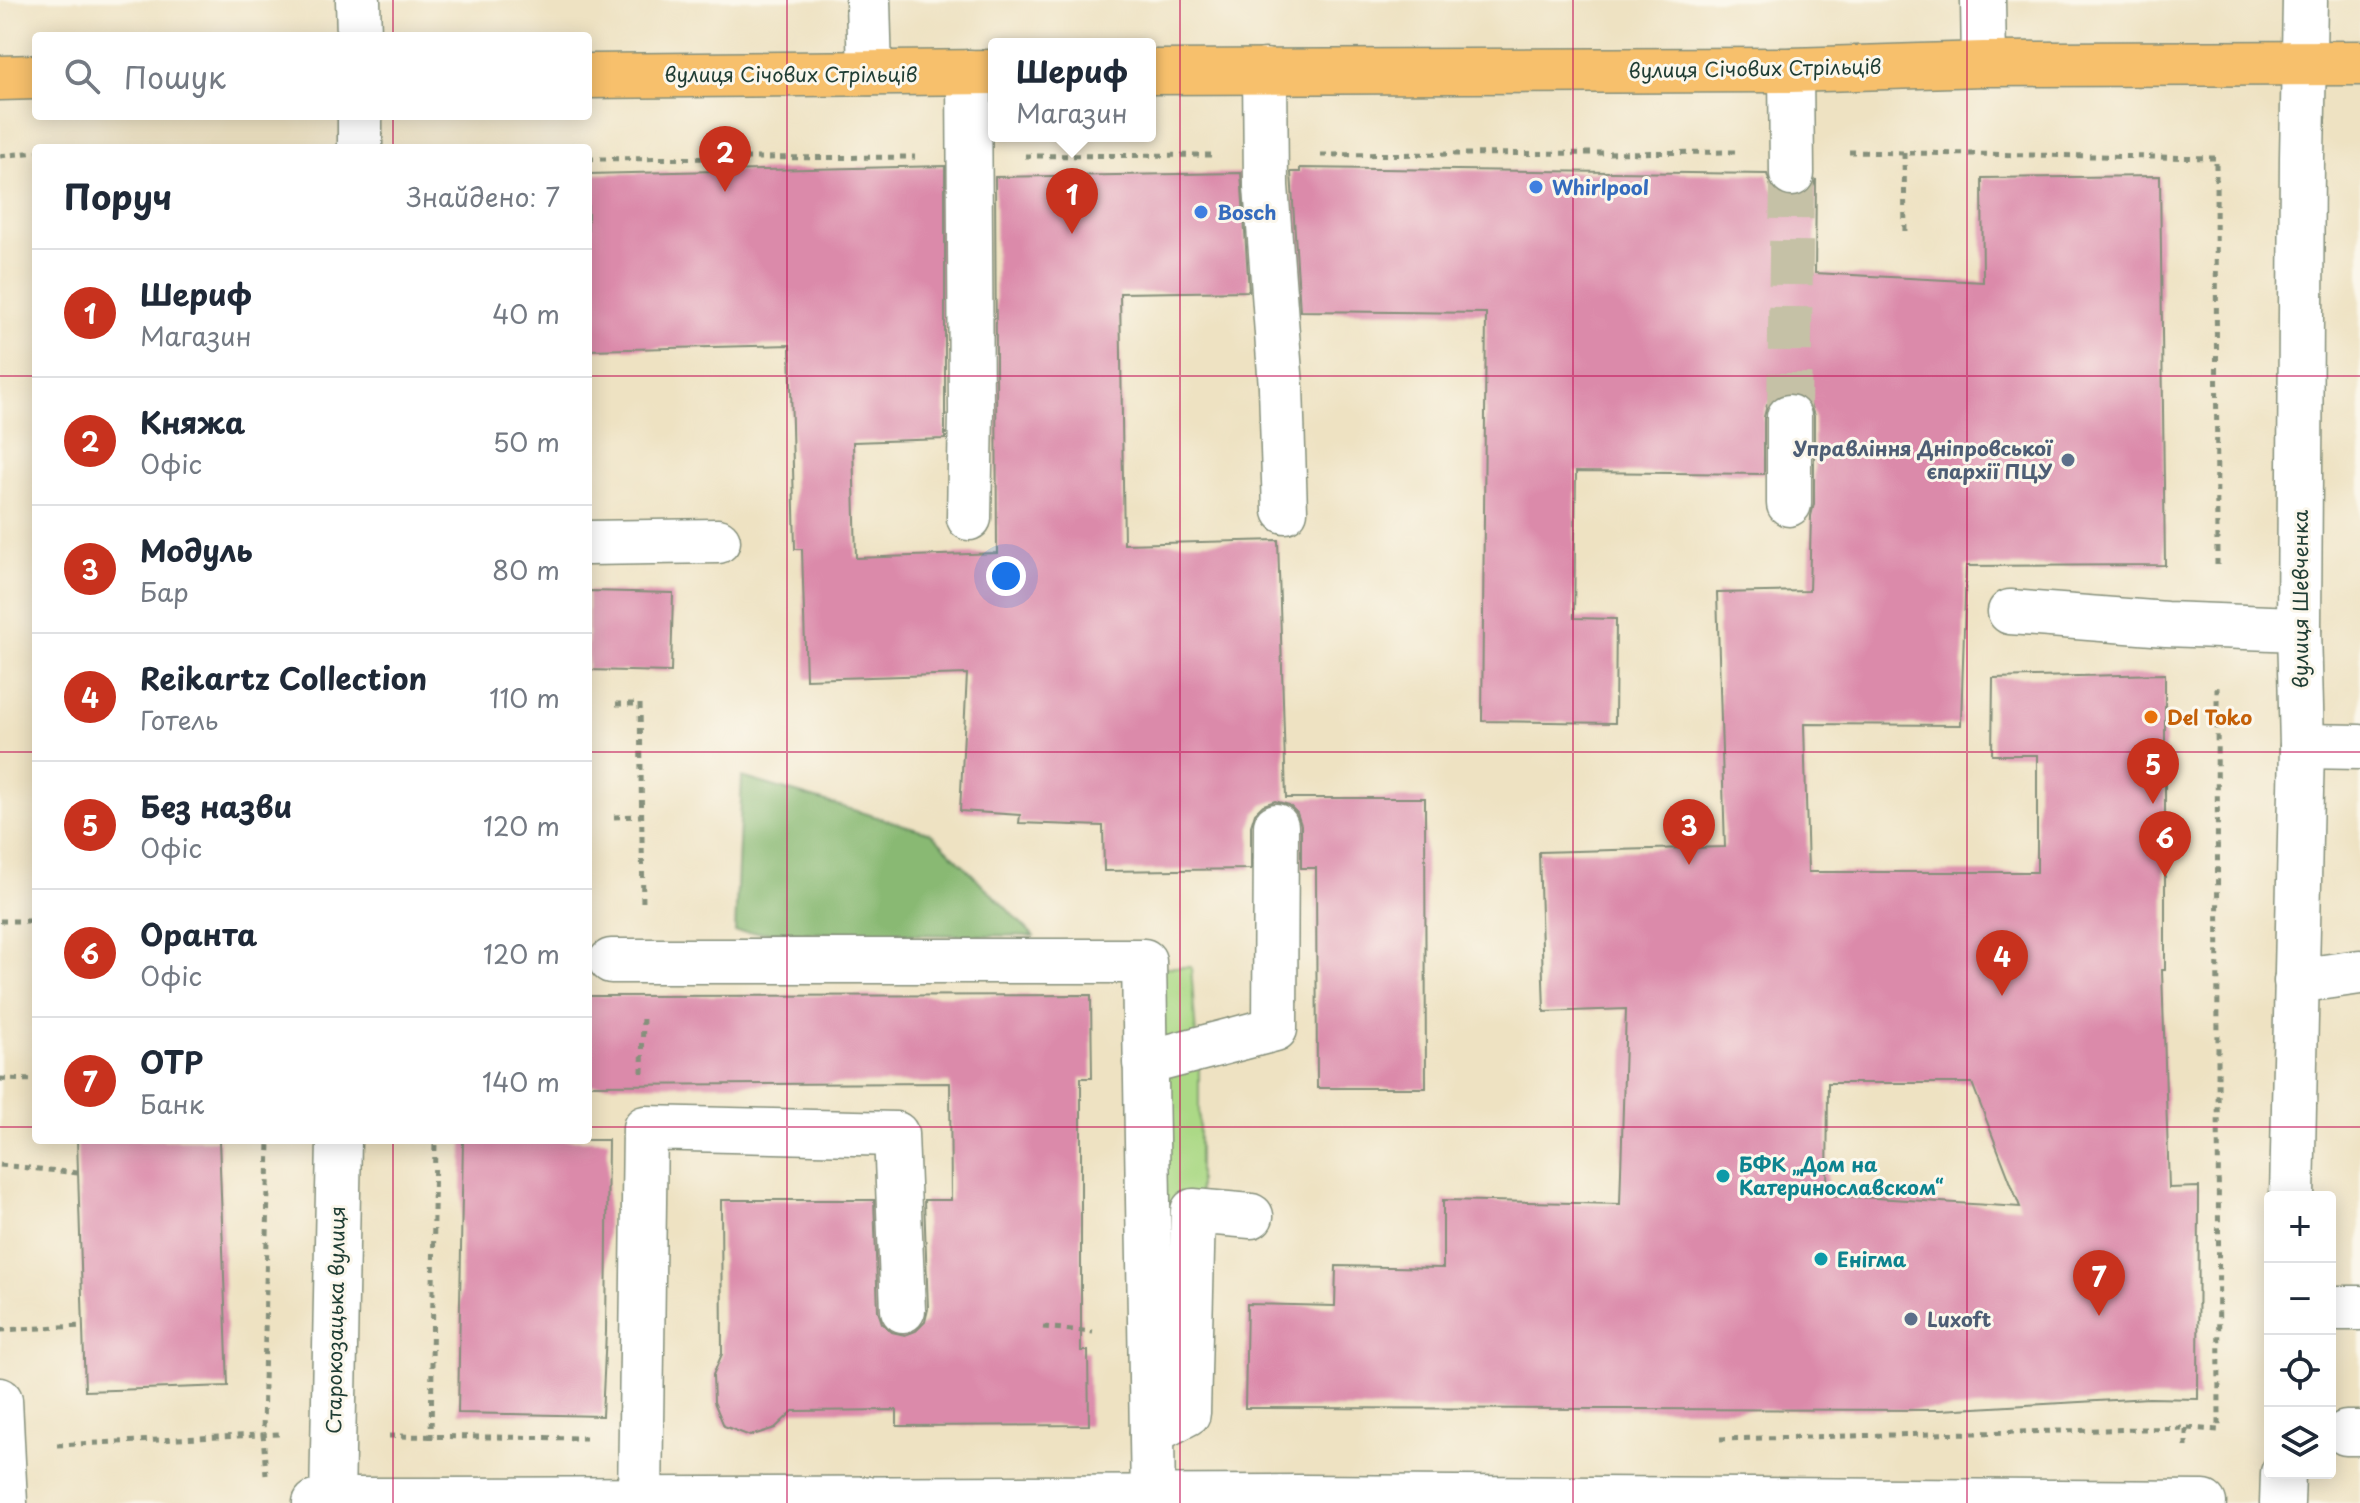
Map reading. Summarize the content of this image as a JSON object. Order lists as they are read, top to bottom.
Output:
{
  "streets": {
    "main road": ["вулиця Січових Стрільців"],
    "street": ["вулиця Шевченка", "Старокозацька вулиця"]
  },
  "crossings": [
    ["вулиця Січових Стрільців", "вулиця Шевченка"]
  ],
  "places": [
    "Whirlpool",
    "Bosch",
    "Управління Дніпровської єпархії ПЦУ",
    "Del Toko",
    "БФК „Дом на Катеринославском“",
    "Енігма",
    "Luxoft"
  ],
  "page": {
    "search": "Пошук",
    "popup": ["Шериф", "Магазин"],
    "pins": [
      "2",
      "1",
      "5",
      "3",
      "6",
      "4",
      "7"
    ],
    "heading": ["Поруч", "Знайдено: 7"],
    "list": [
      {
        "mark": "1",
        "name": "Шериф",
        "note": "Магазин",
        "value": "40 m"
      },
      {
        "mark": "2",
        "name": "Княжа",
        "note": "Офіс",
        "value": "50 m"
      },
      {
        "mark": "3",
        "name": "Модуль",
        "note": "Бар",
        "value": "80 m"
      },
      {
        "mark": "4",
        "name": "Reikartz Collection",
        "note": "Готель",
        "value": "110 m"
      },
      {
        "mark": "5",
        "name": "Без назви",
        "note": "Офіс",
        "value": "120 m"
      },
      {
        "mark": "6",
        "name": "Оранта",
        "note": "Офіс",
        "value": "120 m"
      },
      {
        "mark": "7",
        "name": "OTP",
        "note": "Банк",
        "value": "140 m"
      }
    ],
    "map_buttons": ["+", "−"]
  }
}
